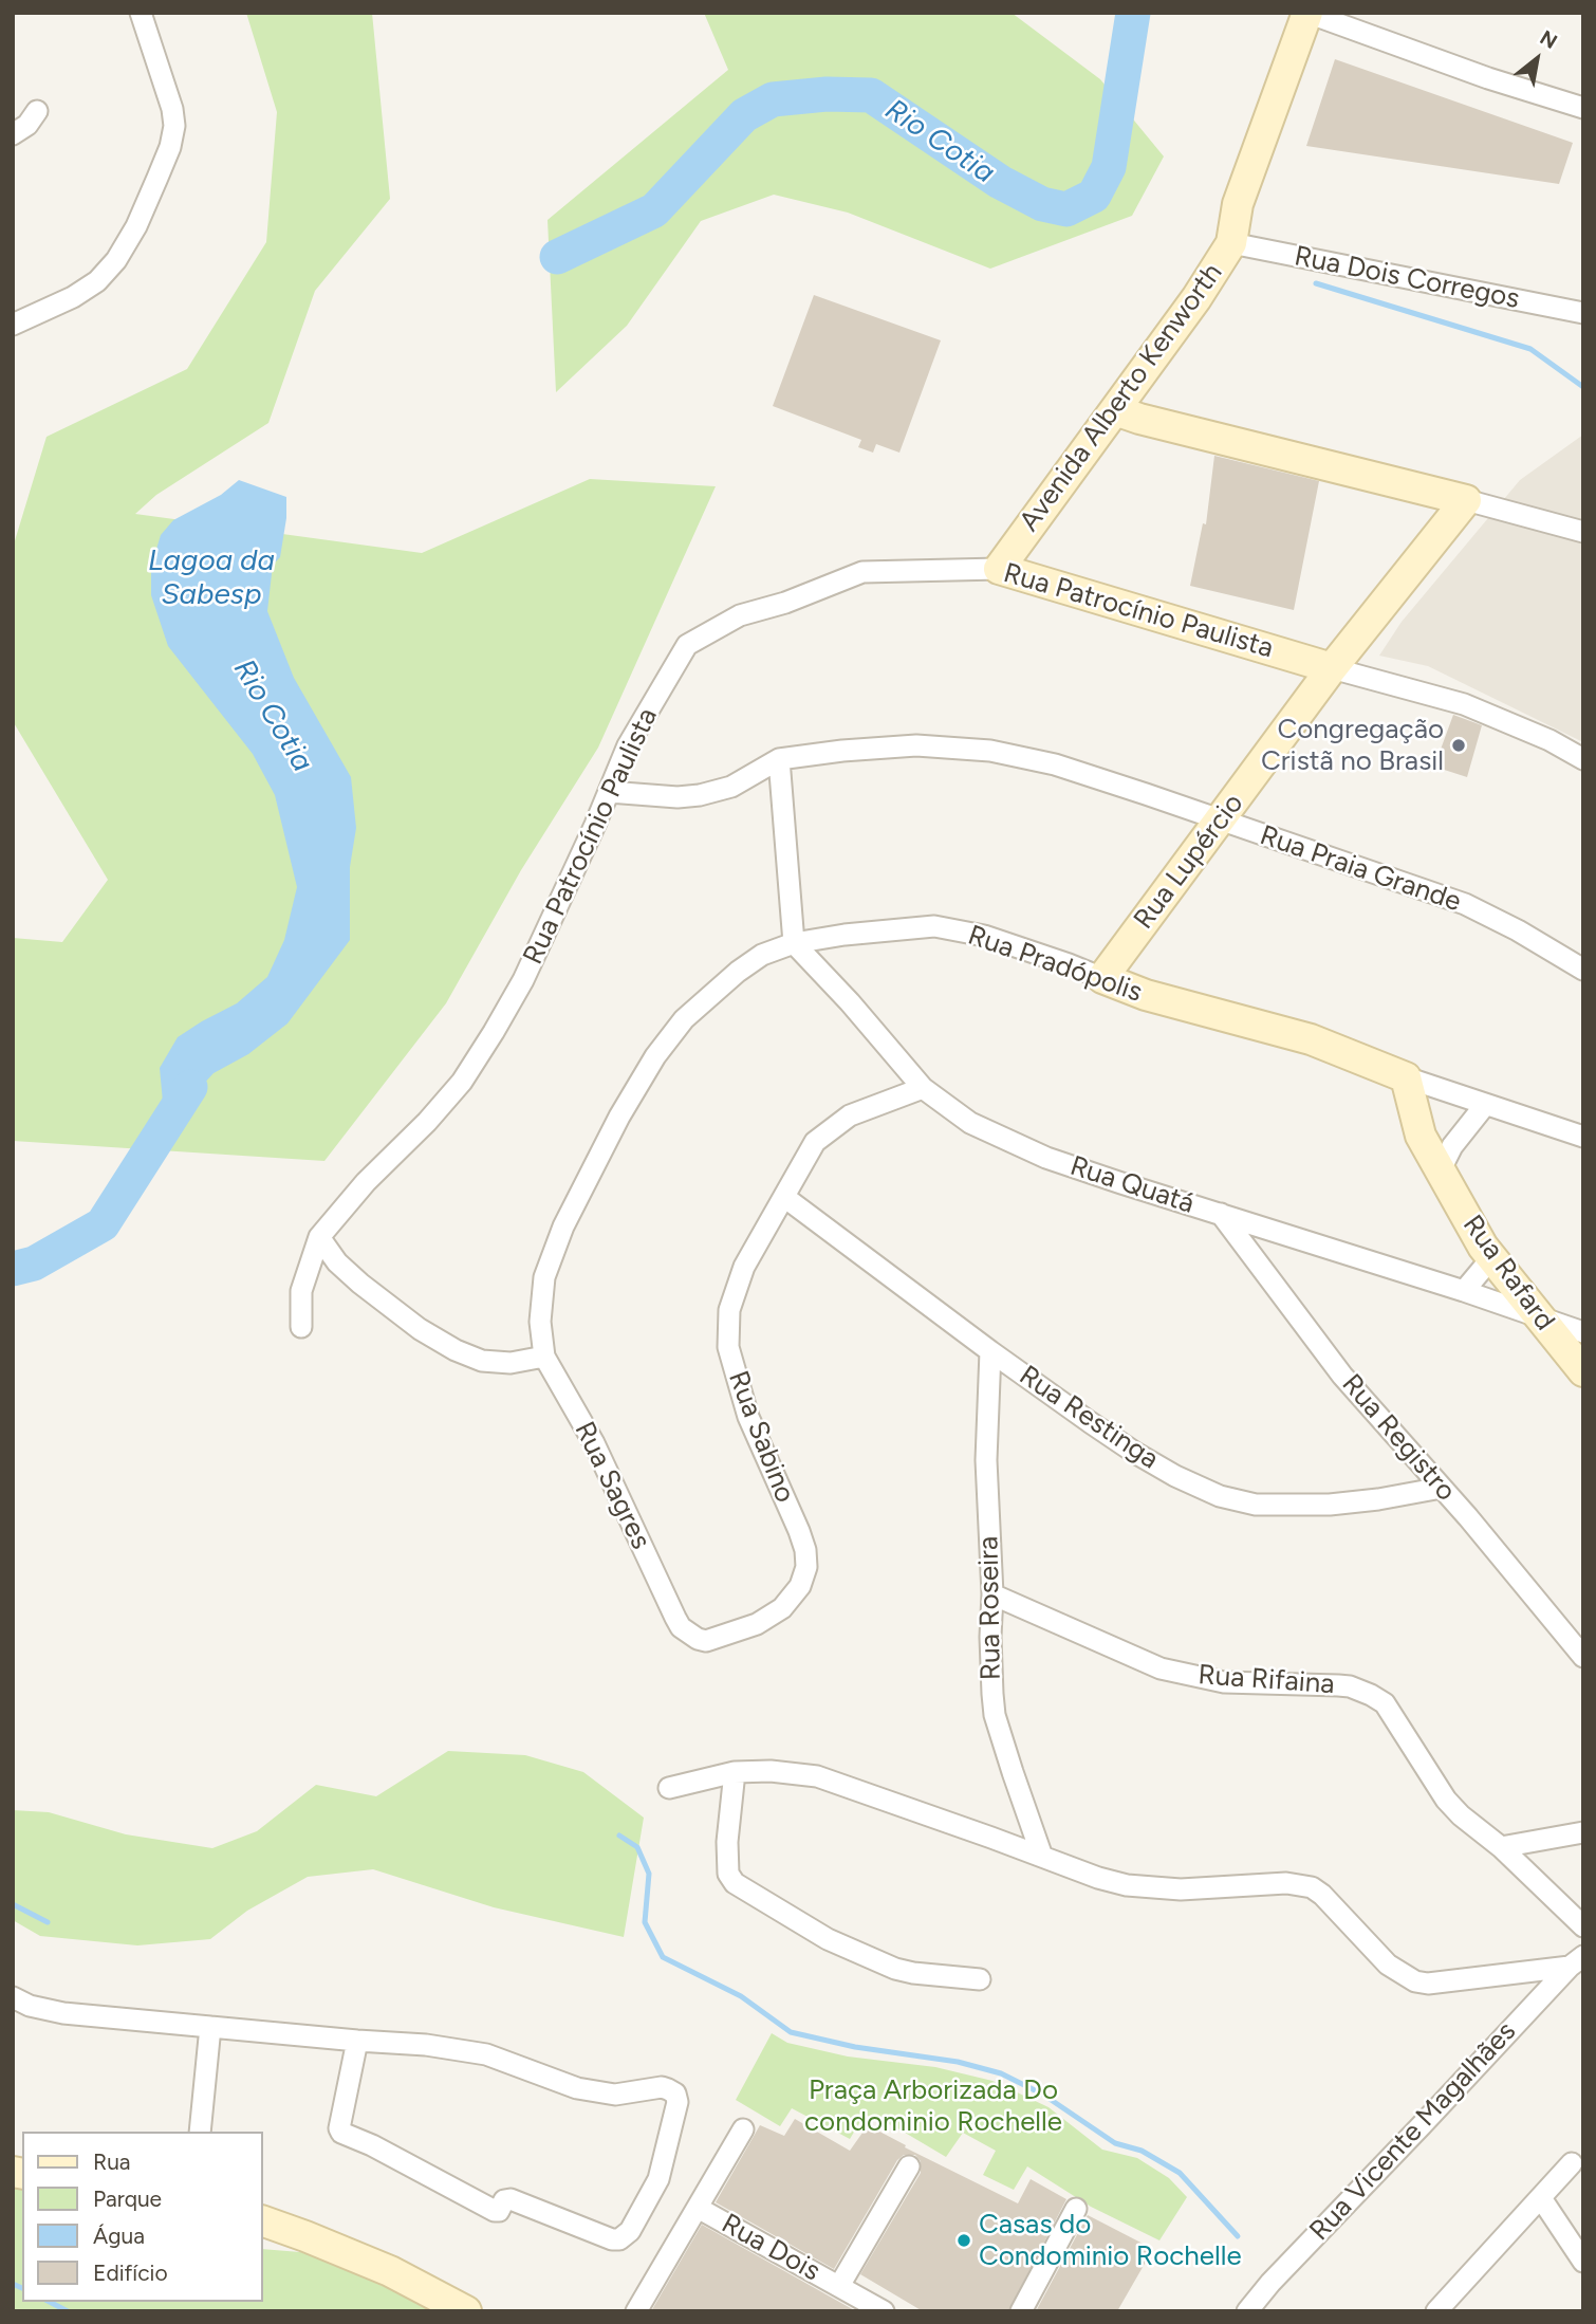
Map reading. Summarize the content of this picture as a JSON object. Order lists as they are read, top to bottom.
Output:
{
  "streets": {
    "street": [
      "Rua Dois Corregos",
      "Avenida Alberto Kenworth",
      "Rua Patrocínio Paulista",
      "Rua Lupércio",
      "Rua Praia Grande",
      "Rua Pradópolis",
      "Rua Quatá",
      "Rua Rafard",
      "Rua Restinga",
      "Rua Sabino",
      "Rua Registro",
      "Rua Sagres",
      "Rua Roseira",
      "Rua Rifaina",
      "Rua Vicente Magalhães",
      "Rua Dois"
    ]
  },
  "crossings": [
    ["Rua Dois Corregos", "Avenida Alberto Kenworth"],
    ["Avenida Alberto Kenworth", "Rua Patrocínio Paulista"],
    ["Rua Patrocínio Paulista", "Rua Lupércio"],
    ["Rua Patrocínio Paulista", "Rua Praia Grande"],
    ["Rua Lupércio", "Rua Praia Grande"],
    ["Rua Lupércio", "Rua Pradópolis"],
    ["Rua Pradópolis", "Rua Quatá"],
    ["Rua Pradópolis", "Rua Rafard"],
    ["Rua Pradópolis", "Rua Sagres"],
    ["Rua Quatá", "Rua Rafard"],
    ["Rua Quatá", "Rua Sabino"],
    ["Rua Quatá", "Rua Registro"],
    ["Rua Restinga", "Rua Sabino"],
    ["Rua Restinga", "Rua Registro"],
    ["Rua Restinga", "Rua Roseira"],
    ["Rua Sabino", "Rua Sagres"],
    ["Rua Roseira", "Rua Rifaina"]
  ],
  "water": ["Rio Cotia", "Lagoa da Sabesp"],
  "parks": ["Praça Arborizada Do condominio Rochelle"],
  "places": ["Congregação Cristã no Brasil", "Casas do Condominio Rochelle"],
  "legend": [
    "Rua",
    "Parque",
    "Água",
    "Edifício"
  ],
  "north": "top right"
}
